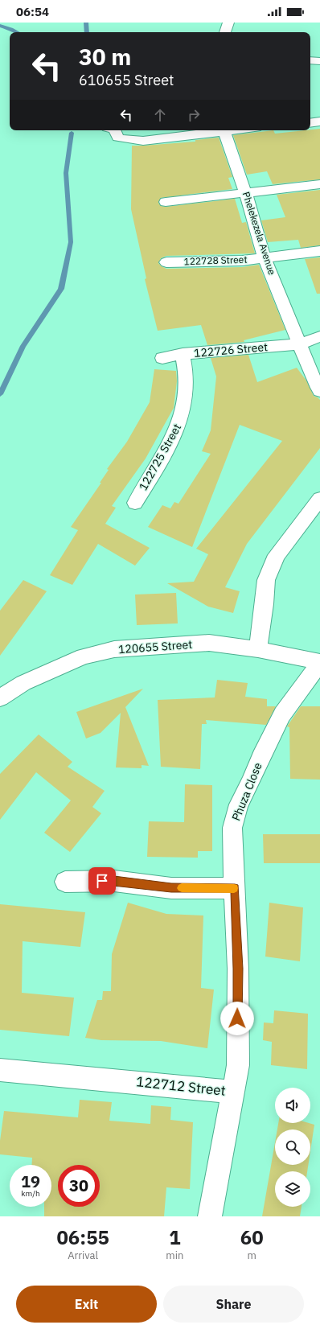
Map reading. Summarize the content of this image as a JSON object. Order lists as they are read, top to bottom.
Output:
{
  "streets": {
    "street": [
      "Phelekezela Avenue",
      "122728 Street",
      "122726 Street",
      "122725 Street",
      "120655 Street",
      "Phuza Close",
      "122712 Street"
    ]
  },
  "crossings": [
    ["Phelekezela Avenue", "122728 Street"],
    ["Phelekezela Avenue", "122726 Street"],
    ["122726 Street", "122725 Street"],
    ["120655 Street", "Phuza Close"],
    ["Phuza Close", "122712 Street"]
  ],
  "page": {
    "status": "06:54",
    "turn": ["30 m", "610655 Street"],
    "speed": "19 km/h",
    "limit": "30",
    "eta": [
      "06:55",
      "Arrival",
      "1",
      "min",
      "60",
      "m"
    ],
    "buttons": ["Exit", "Share"]
  }
}
